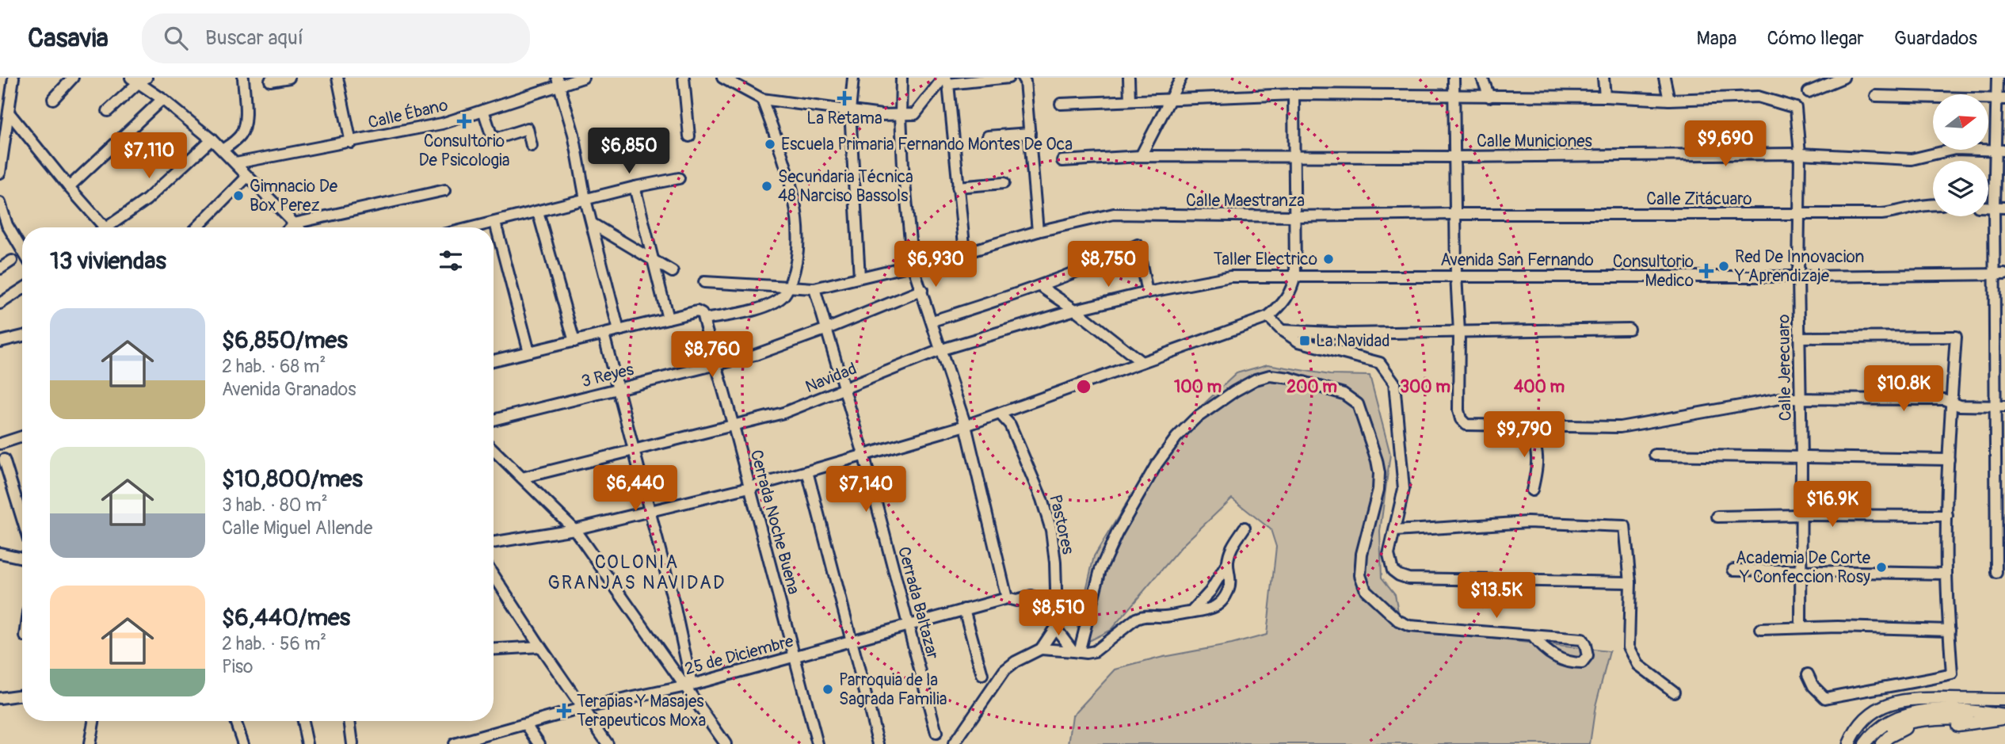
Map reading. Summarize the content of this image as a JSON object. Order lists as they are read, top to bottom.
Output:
{
  "streets": {
    "street": [
      "Calle Ébano",
      "Calle Municiones",
      "Calle Zitácuaro",
      "Calle Maestranza",
      "Avenida San Fernando",
      "Calle Jerecuaro",
      "3 Reyes",
      "Navidad",
      "Cerrada Noche Buena",
      "Pastores",
      "Cerrada Baltazar",
      "25 de Diciembre"
    ]
  },
  "crossings": [
    ["Calle Municiones", "Calle Jerecuaro"],
    ["Calle Zitácuaro", "Calle Maestranza"],
    ["Calle Zitácuaro", "Calle Jerecuaro"],
    ["Calle Maestranza", "Cerrada Baltazar"],
    ["Avenida San Fernando", "Calle Jerecuaro"],
    ["Avenida San Fernando", "Navidad"],
    ["3 Reyes", "Cerrada Noche Buena"],
    ["3 Reyes", "Cerrada Baltazar"],
    ["Navidad", "Cerrada Noche Buena"],
    ["Navidad", "Cerrada Baltazar"],
    ["Cerrada Noche Buena", "25 de Diciembre"],
    ["Cerrada Baltazar", "25 de Diciembre"]
  ],
  "districts": ["COLONIA GRANJAS NAVIDAD"],
  "places": {
    "health": [
      "La Retama",
      "Consultorio De Psicologia",
      "Consultorio Medico",
      "Terapias Y Masajes Terapeuticos Moxa"
    ],
    "other": [
      "Escuela Primaria Fernando Montes De Oca",
      "Secundaria Técnica 48 Narciso Bassols",
      "Gimnacio De Box Perez",
      "Taller Electrico",
      "Red De Innovacion Y Aprendizaje",
      "Academia De Corte Y Confeccion Rosy",
      "Parroquia de la Sagrada Familia"
    ],
    "transit": ["La Navidad"]
  },
  "north": "right",
  "page": {
    "header": "Casavia",
    "search": "Buscar aquí",
    "nav": ["Mapa", "Cómo llegar", "Guardados"],
    "price": [
      "$9,690",
      "$6,850",
      "$7,110",
      "$6,930",
      "$8,750",
      "$8,760",
      "$10.8K",
      "$9,790",
      "$6,440",
      "$7,140",
      "$16.9K",
      "$13.5K",
      "$8,510"
    ],
    "heading": "13 viviendas",
    "list": [
      {
        "name": "$6,850/mes",
        "note": "2 hab. · 68 m² · Avenida Granados"
      },
      {
        "name": "$10,800/mes",
        "note": "3 hab. · 80 m² · Calle Miguel Allende"
      },
      {
        "name": "$6,440/mes",
        "note": "2 hab. · 56 m² · Piso"
      }
    ]
  },
  "rings": [
    "100 m",
    "200 m",
    "300 m",
    "400 m"
  ]
}
